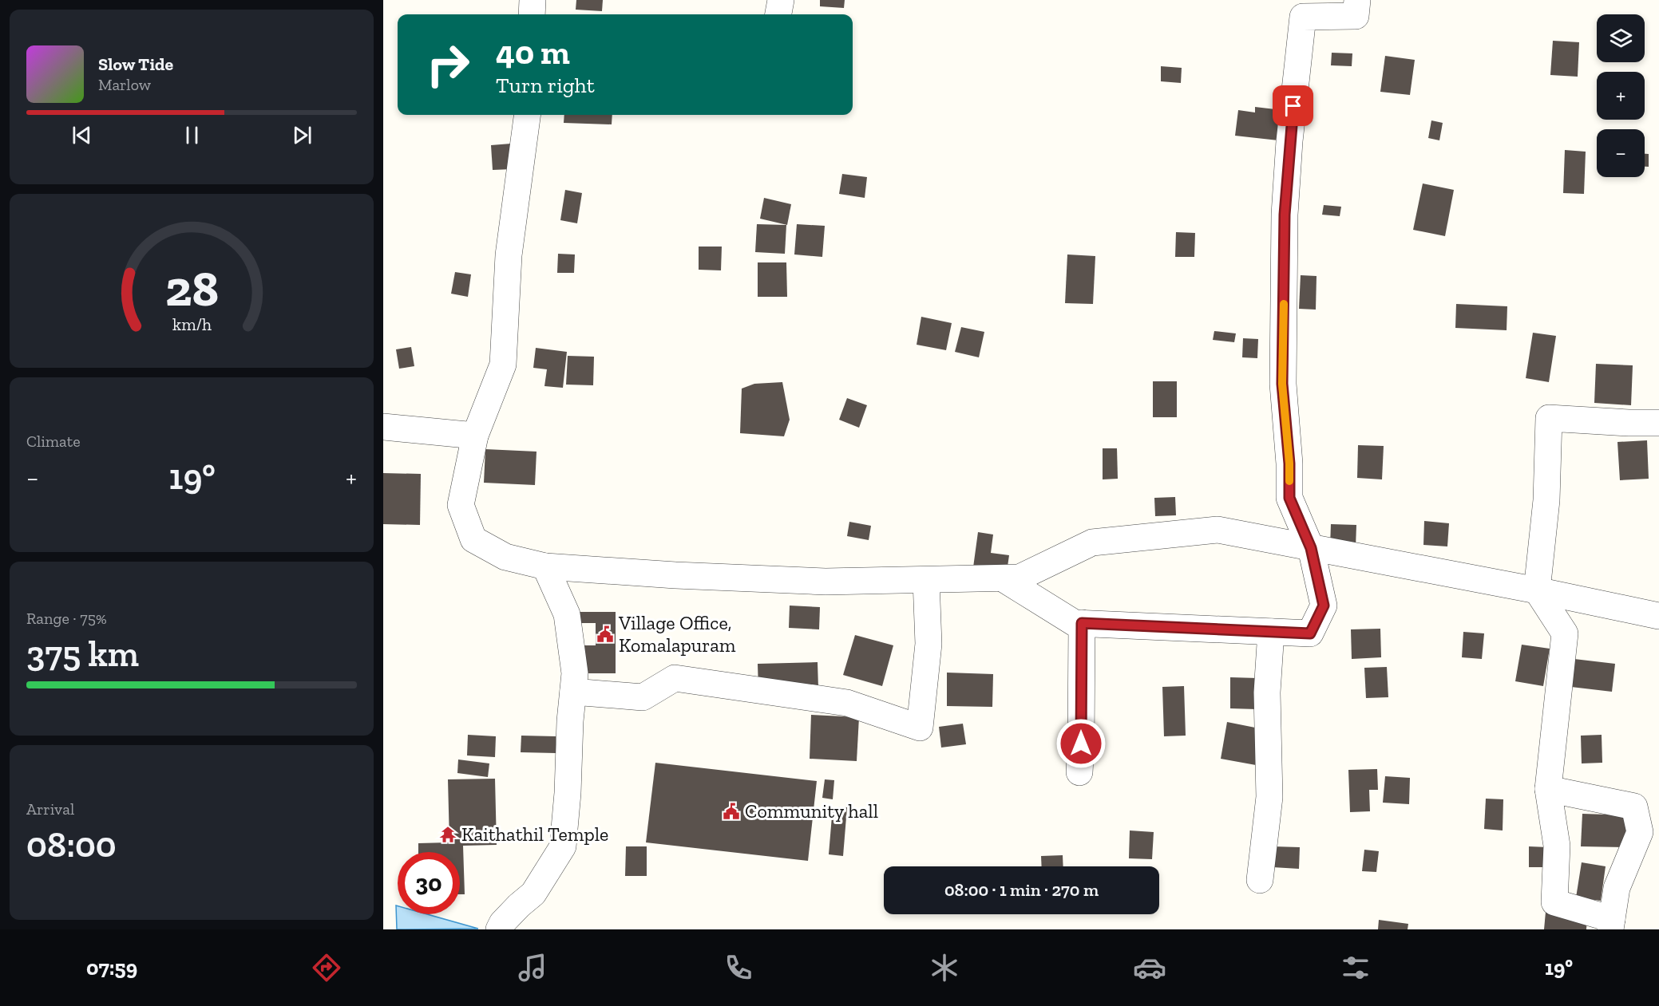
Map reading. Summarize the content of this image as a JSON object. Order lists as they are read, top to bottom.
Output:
{
  "places": {
    "public building": ["Village Office, Komalapuram", "Community hall"],
    "temple": ["Kaithathil Temple"]
  },
  "page": {
    "map_buttons": ["+", "−"],
    "turn": ["40 m", "Turn right"],
    "song": ["Slow Tide", "Marlow"],
    "tile": [
      "Climate",
      ["Range · 75%", "375 km"],
      ["Arrival", "08:00"]
    ],
    "heat": ["−", "19°", "+"],
    "limit": "30",
    "trip": "08:00 · 1 min · 270 m",
    "tabs": ["07:59", "19°"],
    "gauge": ["28", "km/h"]
  }
}
